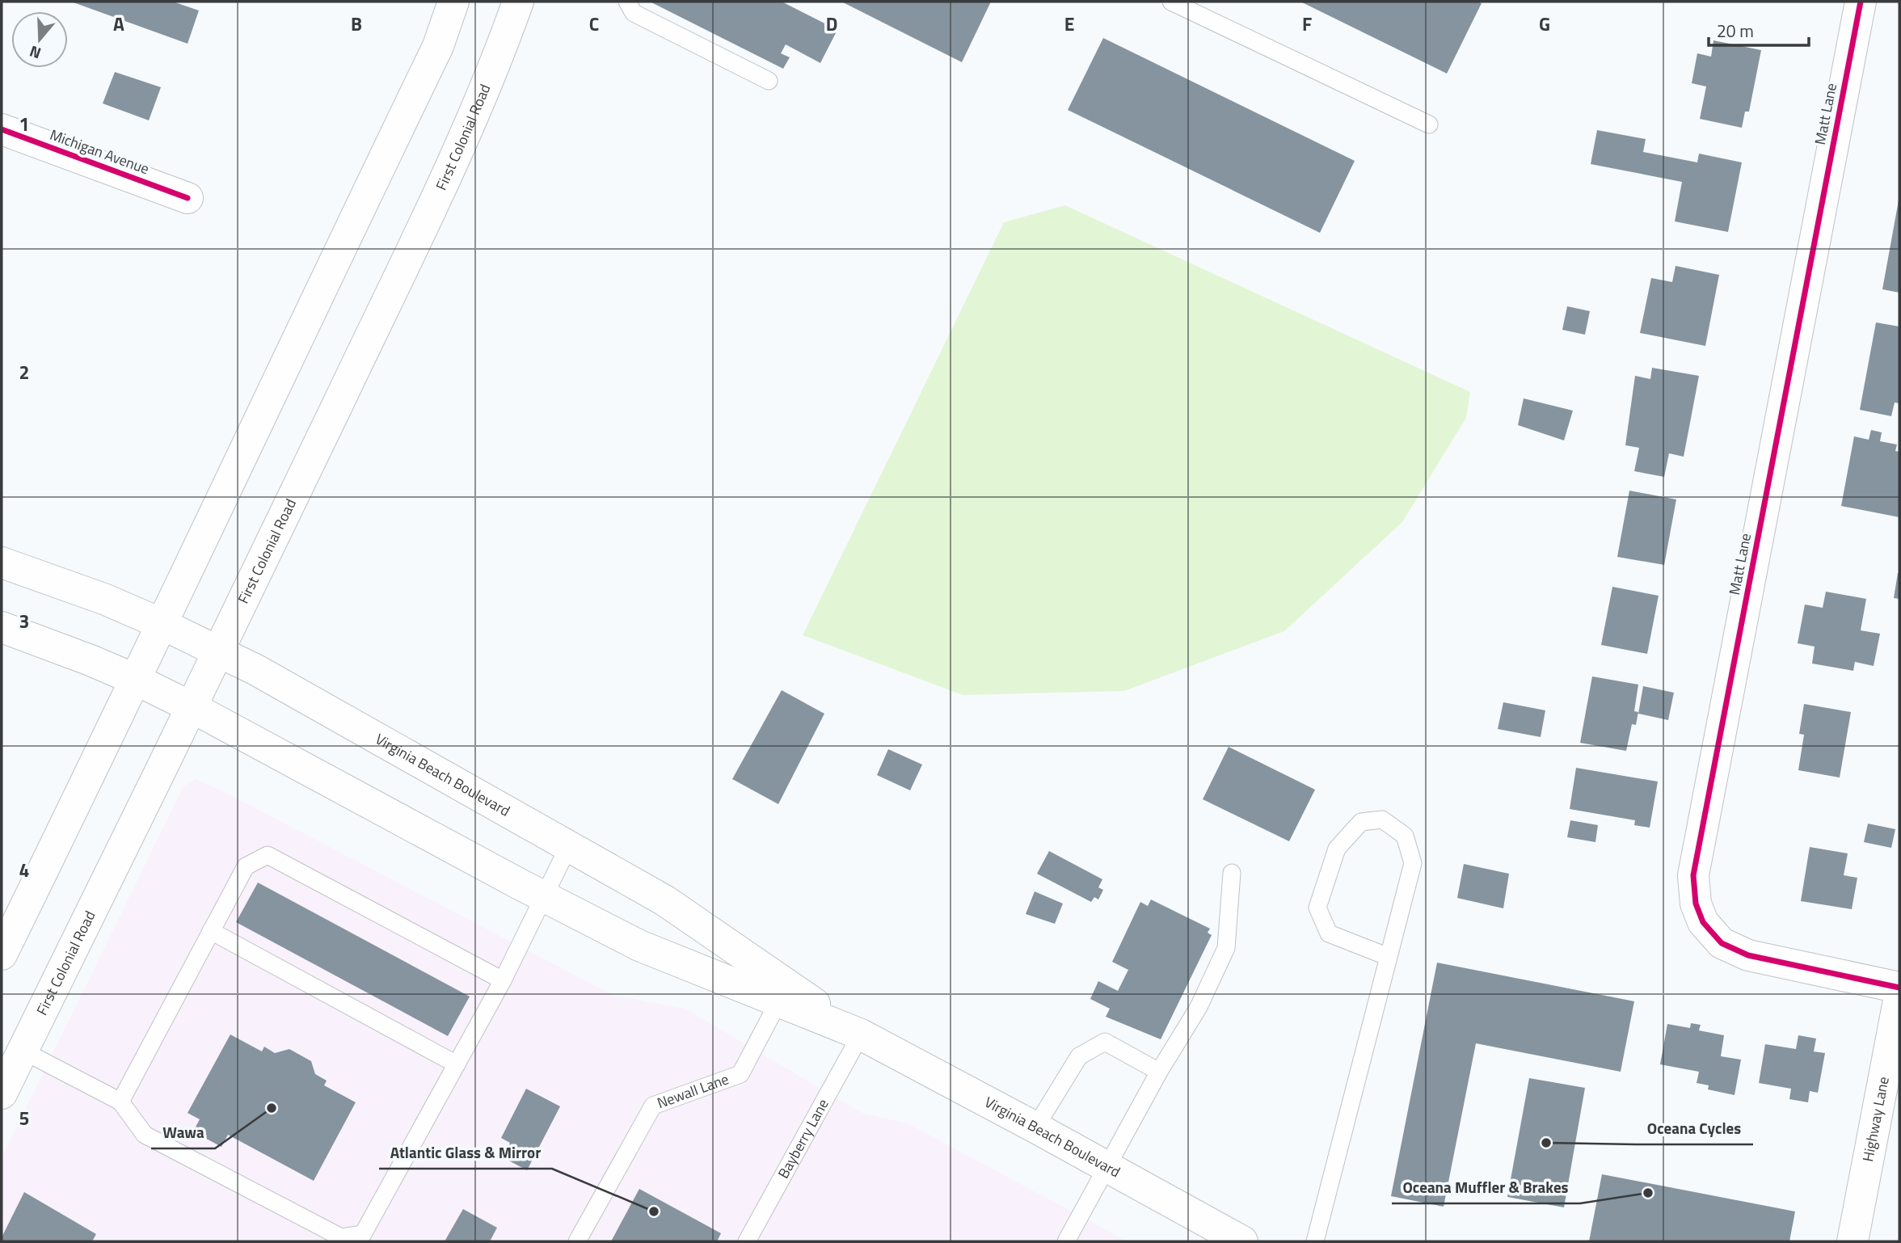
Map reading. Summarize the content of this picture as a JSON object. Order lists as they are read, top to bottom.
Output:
{
  "streets": {
    "main road": [
      "Matt Lane",
      "First Colonial Road",
      "Michigan Avenue",
      "Virginia Beach Boulevard",
      "Highway Lane"
    ],
    "lane": ["Newall Lane", "Bayberry Lane"]
  },
  "crossings": [
    ["First Colonial Road", "Virginia Beach Boulevard"],
    ["Virginia Beach Boulevard", "Newall Lane"],
    ["Virginia Beach Boulevard", "Bayberry Lane"]
  ],
  "places": [
    "Wawa",
    "Oceana Cycles",
    "Oceana Muffler & Brakes",
    "Atlantic Glass & Mirror"
  ],
  "scale_bar": "20 m",
  "north": "bottom",
  "grid": {
    "columns": [
      "A",
      "B",
      "C",
      "D",
      "E",
      "F",
      "G"
    ],
    "rows": [
      "1",
      "2",
      "3",
      "4",
      "5"
    ]
  }
}
